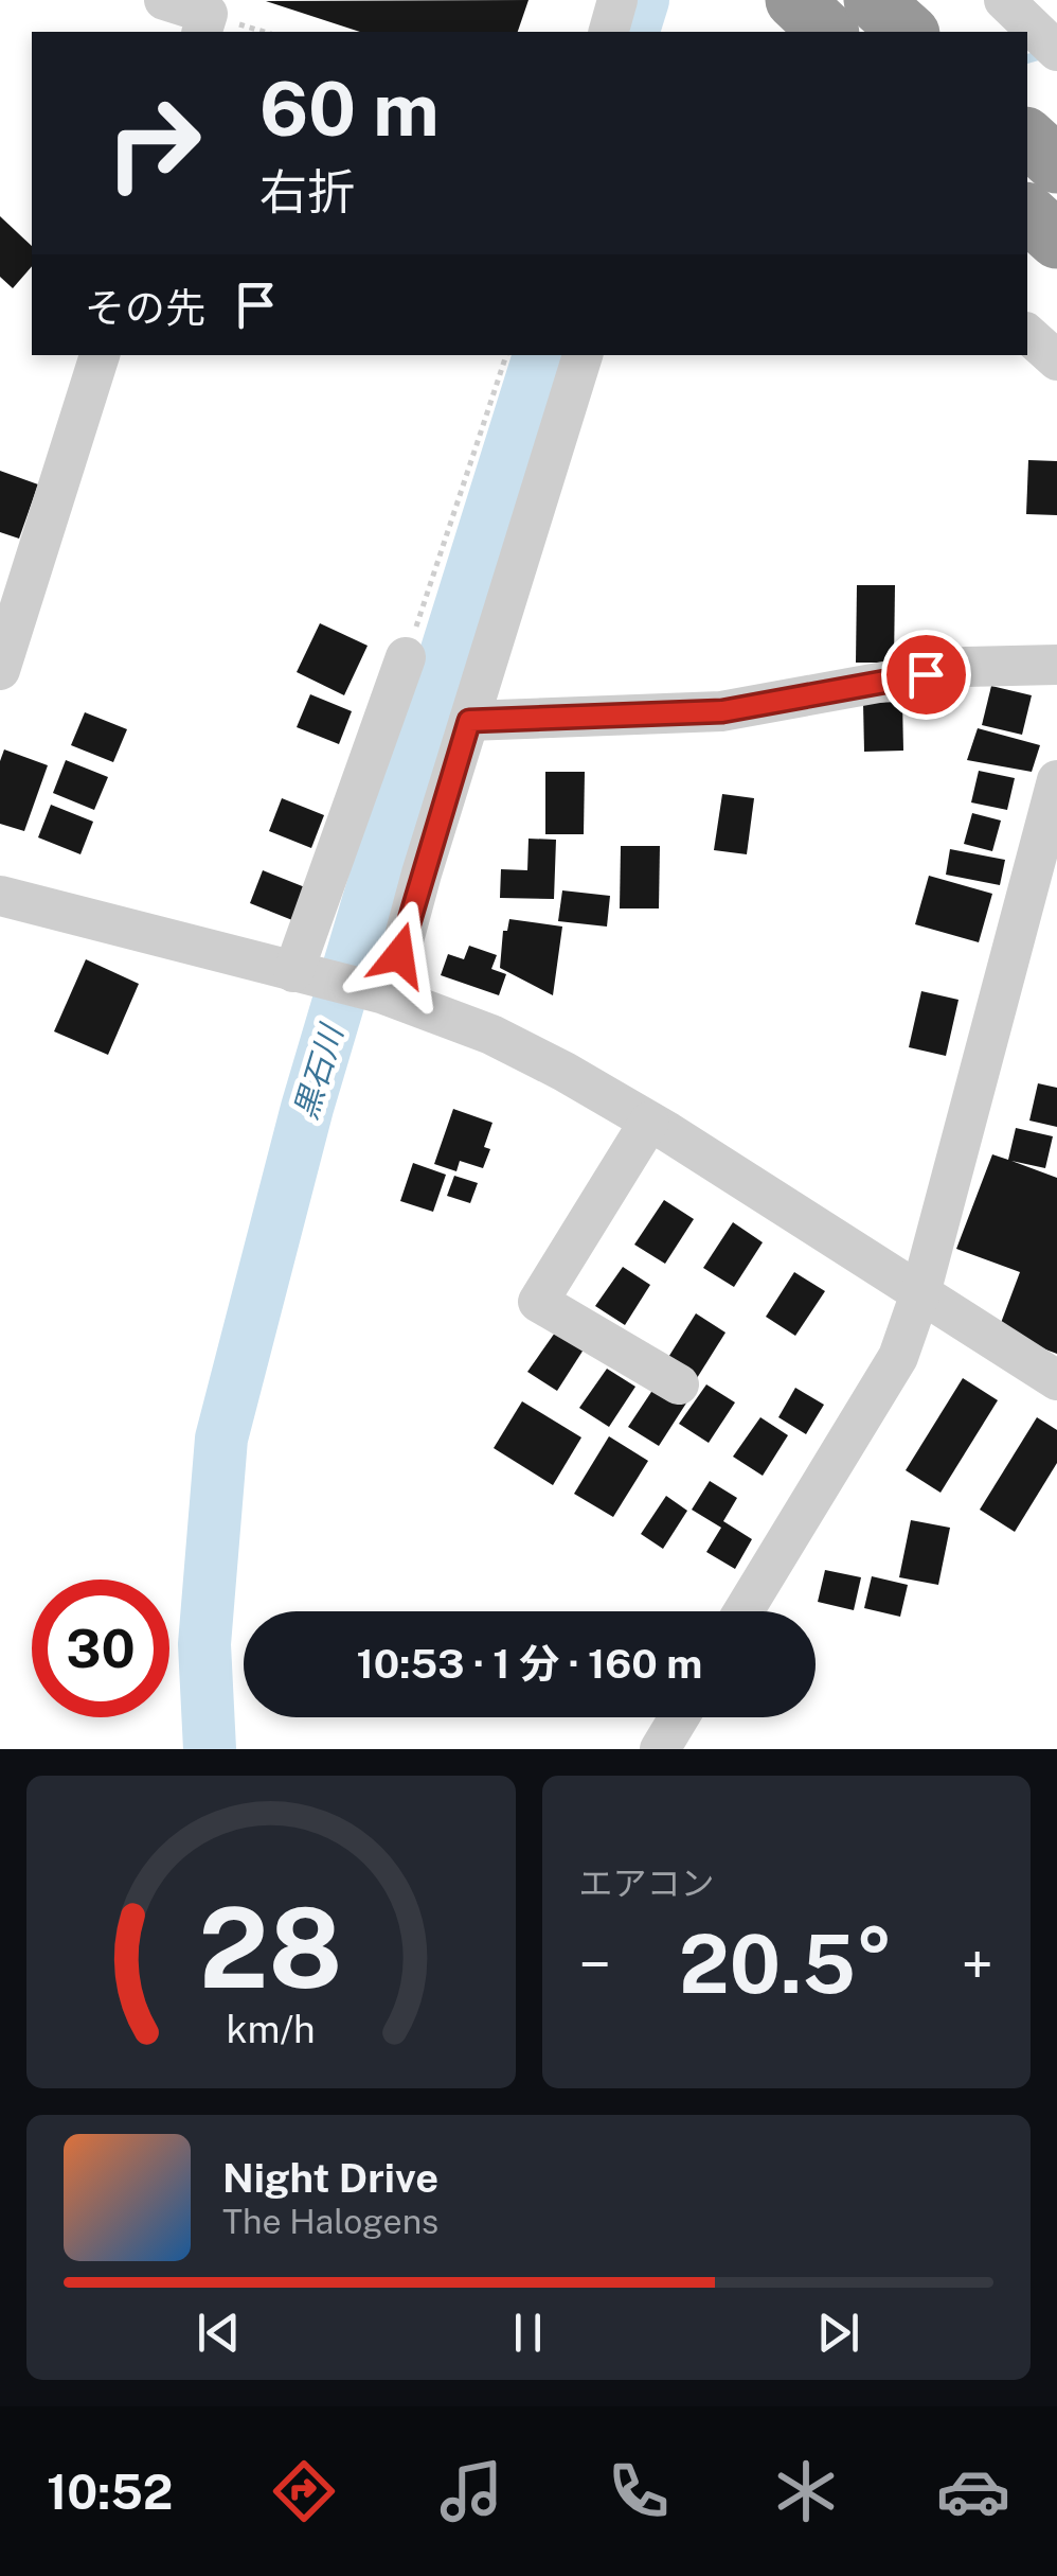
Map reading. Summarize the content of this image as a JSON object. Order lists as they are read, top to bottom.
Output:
{
  "water": ["黒石川"],
  "page": {
    "turn": ["60 m", "右折"],
    "then": "その先",
    "limit": "30",
    "trip": "10:53 · 1 分 · 160 m",
    "tile": "エアコン",
    "heat": ["−", "20.5°", "+"],
    "song": ["Night Drive", "The Halogens"],
    "tabs": "10:52",
    "gauge": ["28", "km/h"]
  }
}
